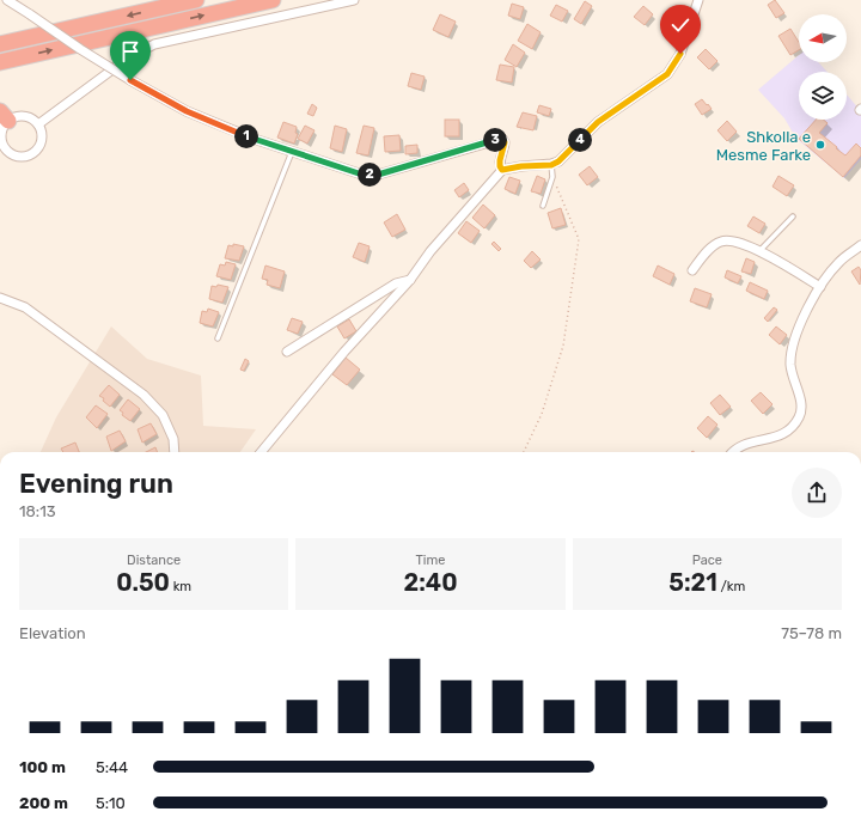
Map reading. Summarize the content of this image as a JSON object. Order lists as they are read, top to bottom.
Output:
{
  "places": ["Shkolla e Mesme Farke"],
  "north": "left",
  "page": {
    "pins": [
      "1",
      "3",
      "4",
      "2"
    ],
    "heading": ["Evening run", "18:13"],
    "stats": [
      ["Distance", "0.50 km"],
      ["Time", "2:40"],
      ["Pace", "5:21 /km"]
    ],
    "chart": ["Elevation", "75–78 m"],
    "list": [
      {
        "name": "100 m",
        "note": "5:44"
      },
      {
        "name": "200 m",
        "note": "5:10"
      }
    ]
  }
}
